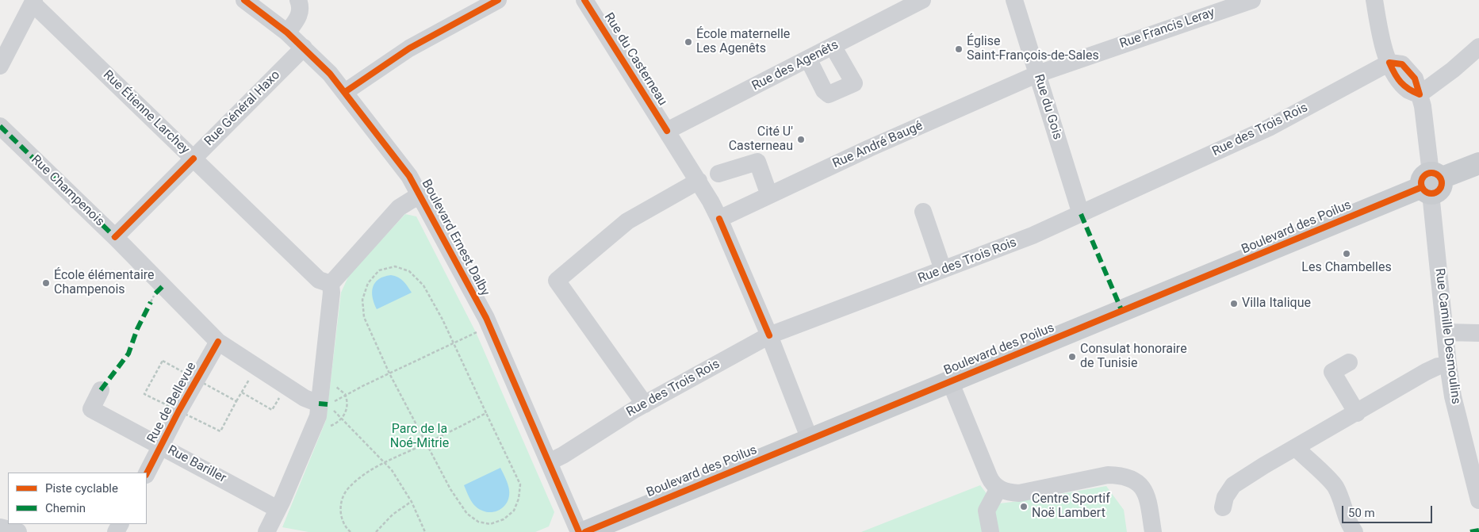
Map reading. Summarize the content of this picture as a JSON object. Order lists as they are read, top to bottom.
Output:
{
  "streets": {
    "main road": ["Boulevard des Poilus"],
    "street": [
      "Rue Francis Leray",
      "Rue du Casterneau",
      "Rue des Agenêts",
      "Rue du Gois",
      "Rue Général Haxo",
      "Rue Étienne Larchey",
      "Rue des Trois Rois",
      "Rue André Baugé",
      "Rue Champenois",
      "Boulevard Ernest Dalby",
      "Rue Camille Desmoulins",
      "Rue de Bellevue",
      "Rue Bariller"
    ]
  },
  "crossings": [
    ["Rue Francis Leray", "Rue du Gois"],
    ["Rue Francis Leray", "Rue André Baugé"],
    ["Rue du Casterneau", "Rue des Agenêts"],
    ["Rue du Casterneau", "Rue des Trois Rois"],
    ["Rue du Casterneau", "Rue André Baugé"],
    ["Rue du Casterneau", "Boulevard des Poilus"],
    ["Rue du Gois", "Rue des Trois Rois"],
    ["Rue du Gois", "Rue André Baugé"],
    ["Rue Général Haxo", "Rue Étienne Larchey"],
    ["Rue Général Haxo", "Rue Champenois"],
    ["Rue Général Haxo", "Boulevard Ernest Dalby"],
    ["Rue des Trois Rois", "Boulevard Ernest Dalby"],
    ["Rue des Trois Rois", "Rue Camille Desmoulins"],
    ["Rue Champenois", "Rue de Bellevue"],
    ["Boulevard des Poilus", "Rue Camille Desmoulins"],
    ["Rue de Bellevue", "Rue Bariller"]
  ],
  "parks": ["Parc de la Noé-Mitrie"],
  "places": [
    "École maternelle Les Agenêts",
    "Église Saint-François-de-Sales",
    "Cité U' Casterneau",
    "Les Chambelles",
    "École élémentaire Champenois",
    "Villa Italique",
    "Consulat honoraire de Tunisie",
    "Centre Sportif Noë Lambert"
  ],
  "legend": ["Piste cyclable", "Chemin"],
  "scale_bar": "50 m"
}
